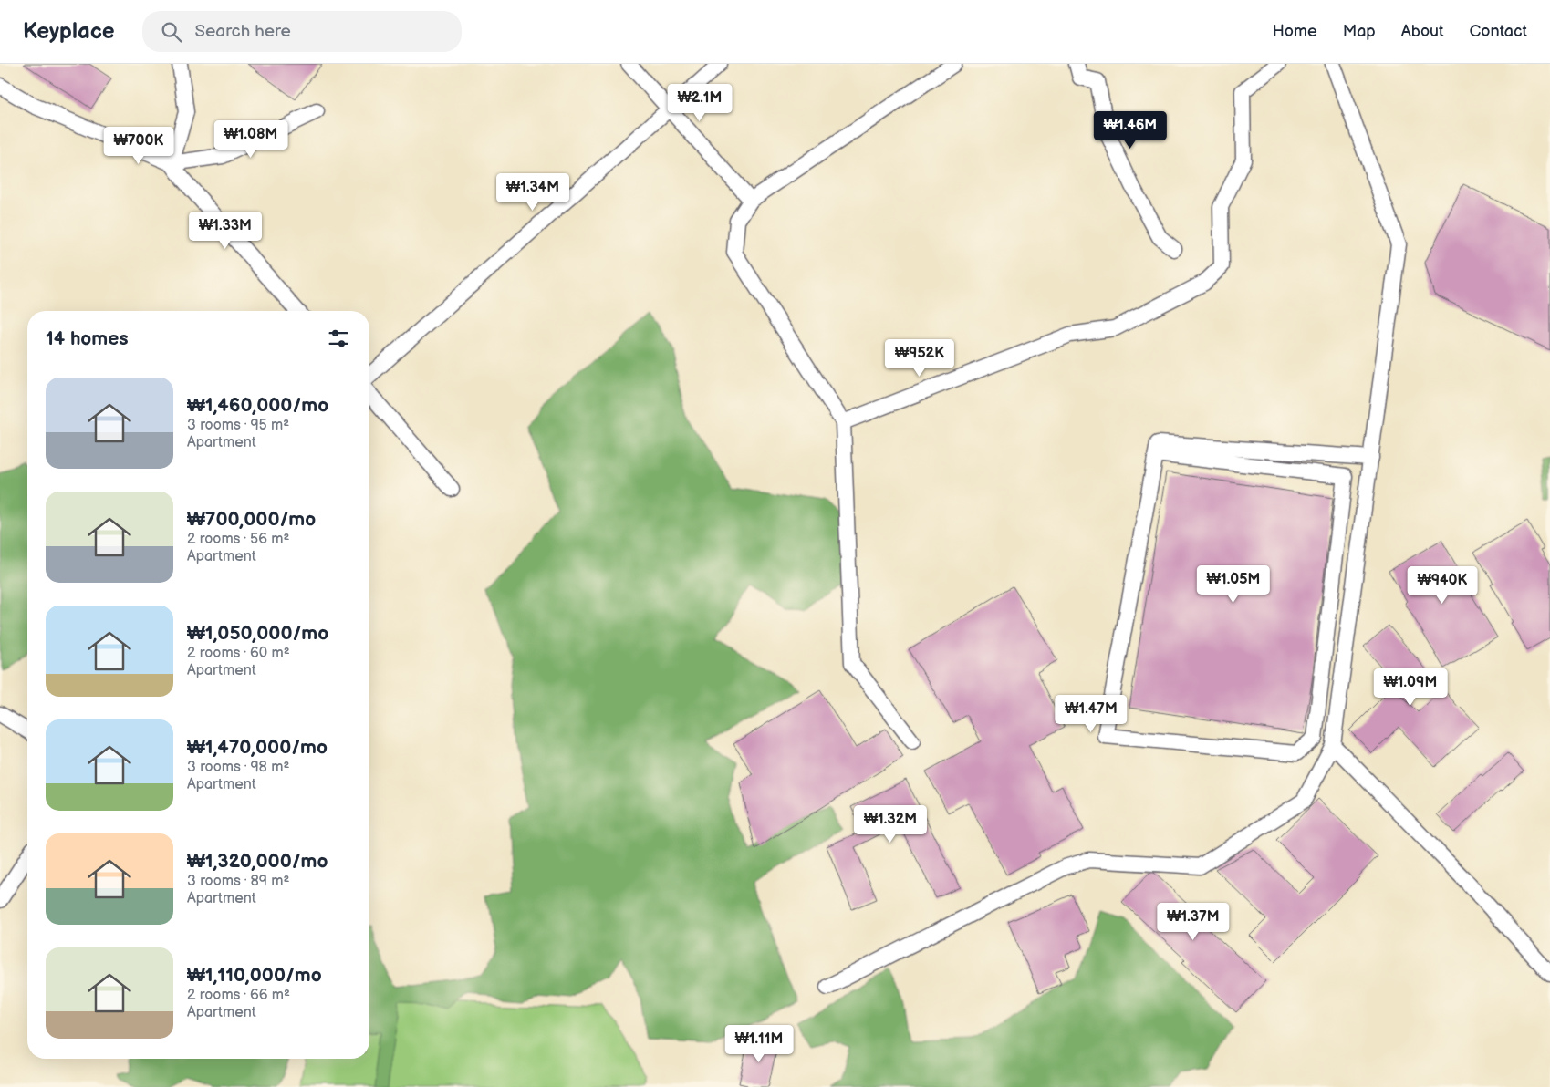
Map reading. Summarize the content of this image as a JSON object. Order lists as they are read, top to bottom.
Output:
{
  "page": {
    "header": "Keyplace",
    "search": "Search here",
    "nav": [
      "Home",
      "Map",
      "About",
      "Contact"
    ],
    "price": [
      "₩2.1M",
      "₩1.46M",
      "₩1.08M",
      "₩700K",
      "₩1.34M",
      "₩1.33M",
      "₩952K",
      "₩1.05M",
      "₩940K",
      "₩1.09M",
      "₩1.47M",
      "₩1.32M",
      "₩1.37M",
      "₩1.11M"
    ],
    "heading": "14 homes",
    "list": [
      {
        "name": "₩1,460,000/mo",
        "note": "3 rooms · 95 m² · Apartment"
      },
      {
        "name": "₩700,000/mo",
        "note": "2 rooms · 56 m² · Apartment"
      },
      {
        "name": "₩1,050,000/mo",
        "note": "2 rooms · 60 m² · Apartment"
      },
      {
        "name": "₩1,470,000/mo",
        "note": "3 rooms · 98 m² · Apartment"
      },
      {
        "name": "₩1,320,000/mo",
        "note": "3 rooms · 89 m² · Apartment"
      },
      {
        "name": "₩1,110,000/mo",
        "note": "2 rooms · 66 m² · Apartment"
      }
    ]
  }
}
